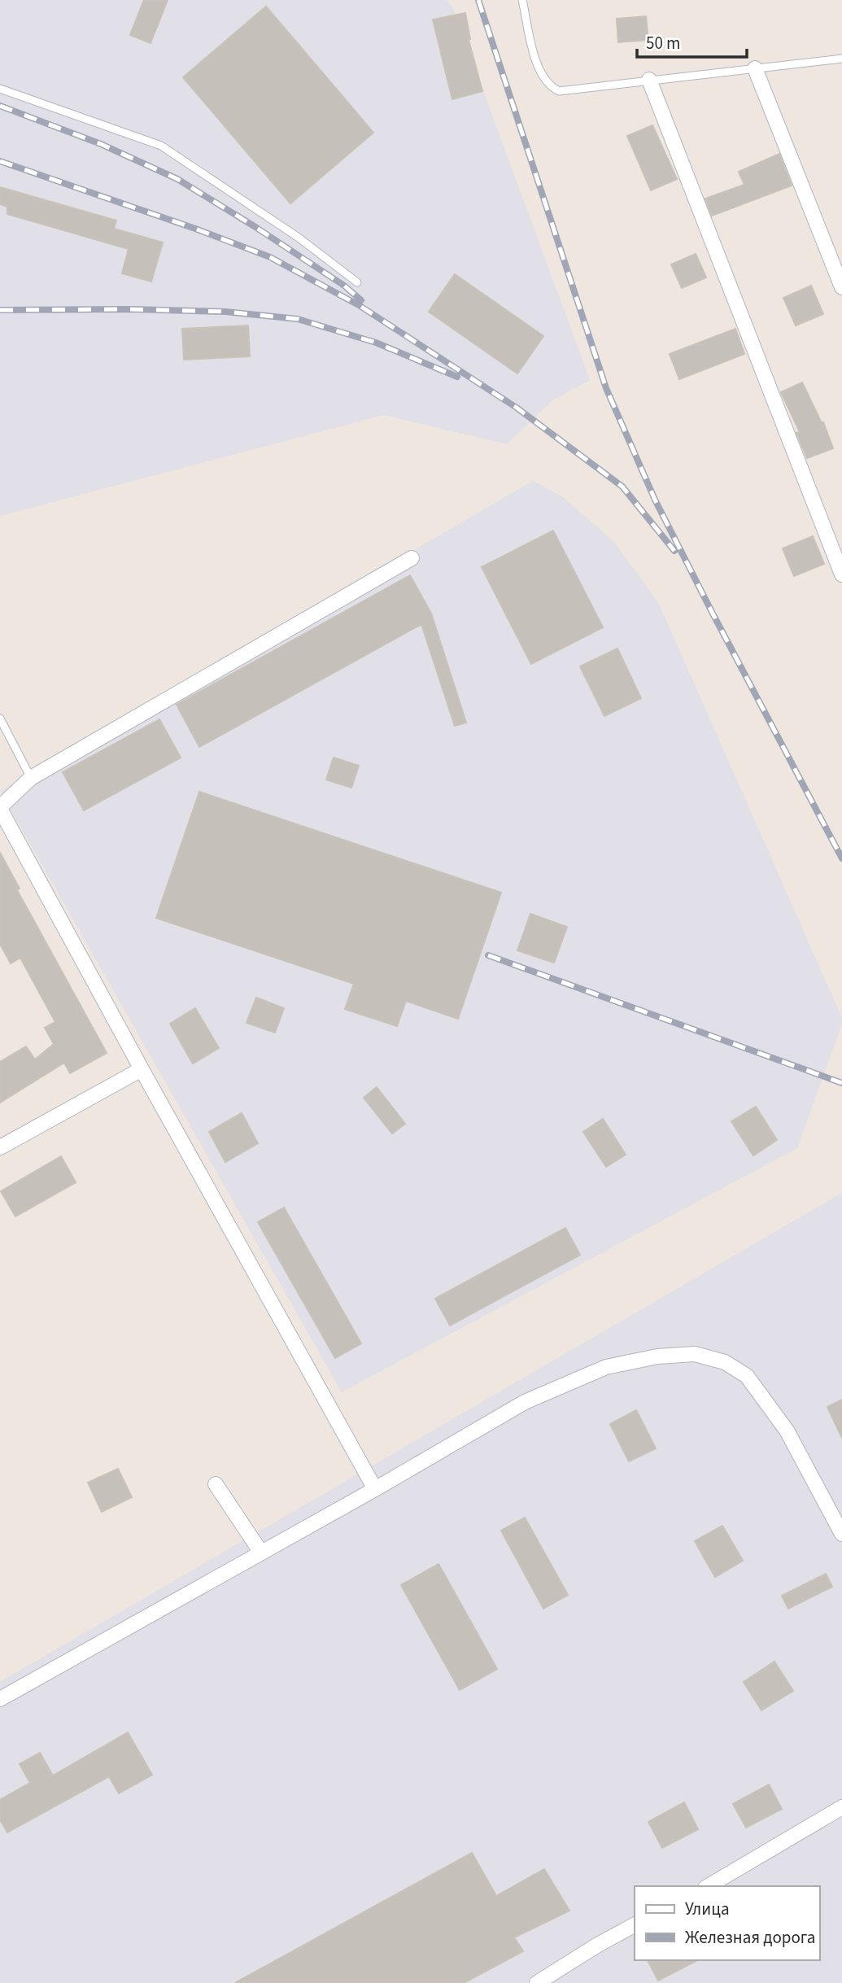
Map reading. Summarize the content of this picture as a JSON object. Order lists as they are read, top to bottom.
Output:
{
  "legend": ["Улица", "Железная дорога"],
  "scale_bar": "50 m"
}
